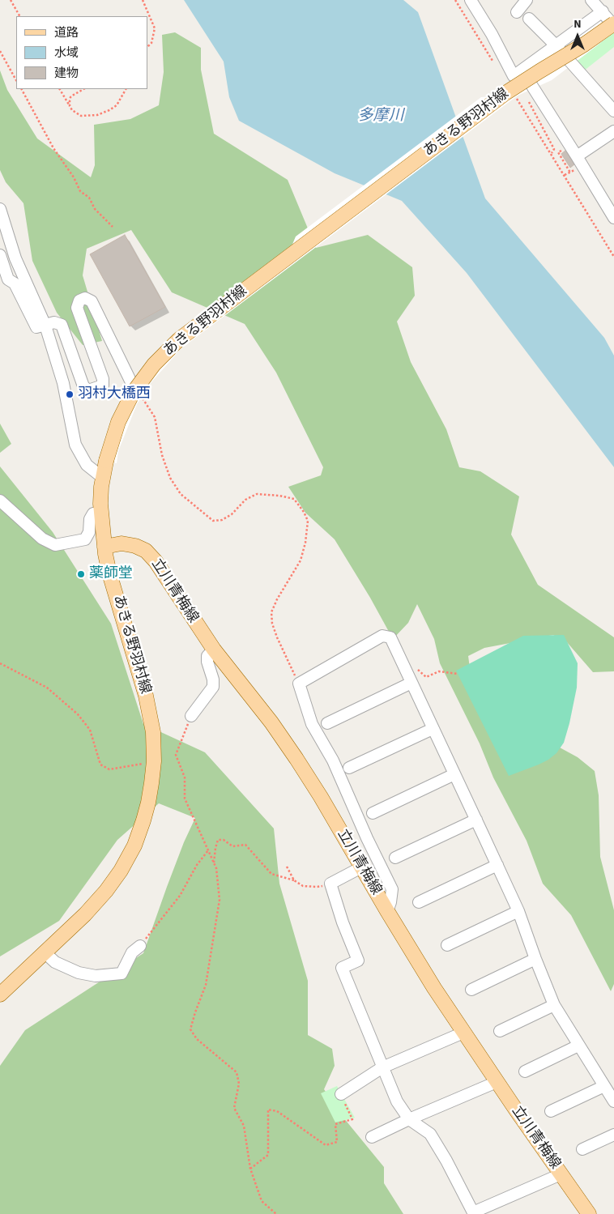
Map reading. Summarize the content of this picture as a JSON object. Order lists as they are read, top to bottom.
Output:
{
  "streets": {
    "main road": ["あきる野羽村線", "立川青梅線"]
  },
  "crossings": [
    ["あきる野羽村線", "立川青梅線"]
  ],
  "water": ["多摩川"],
  "places": ["羽村大橋西", "薬師堂"],
  "legend": ["道路", "水域", "建物"],
  "north": "top"
}
